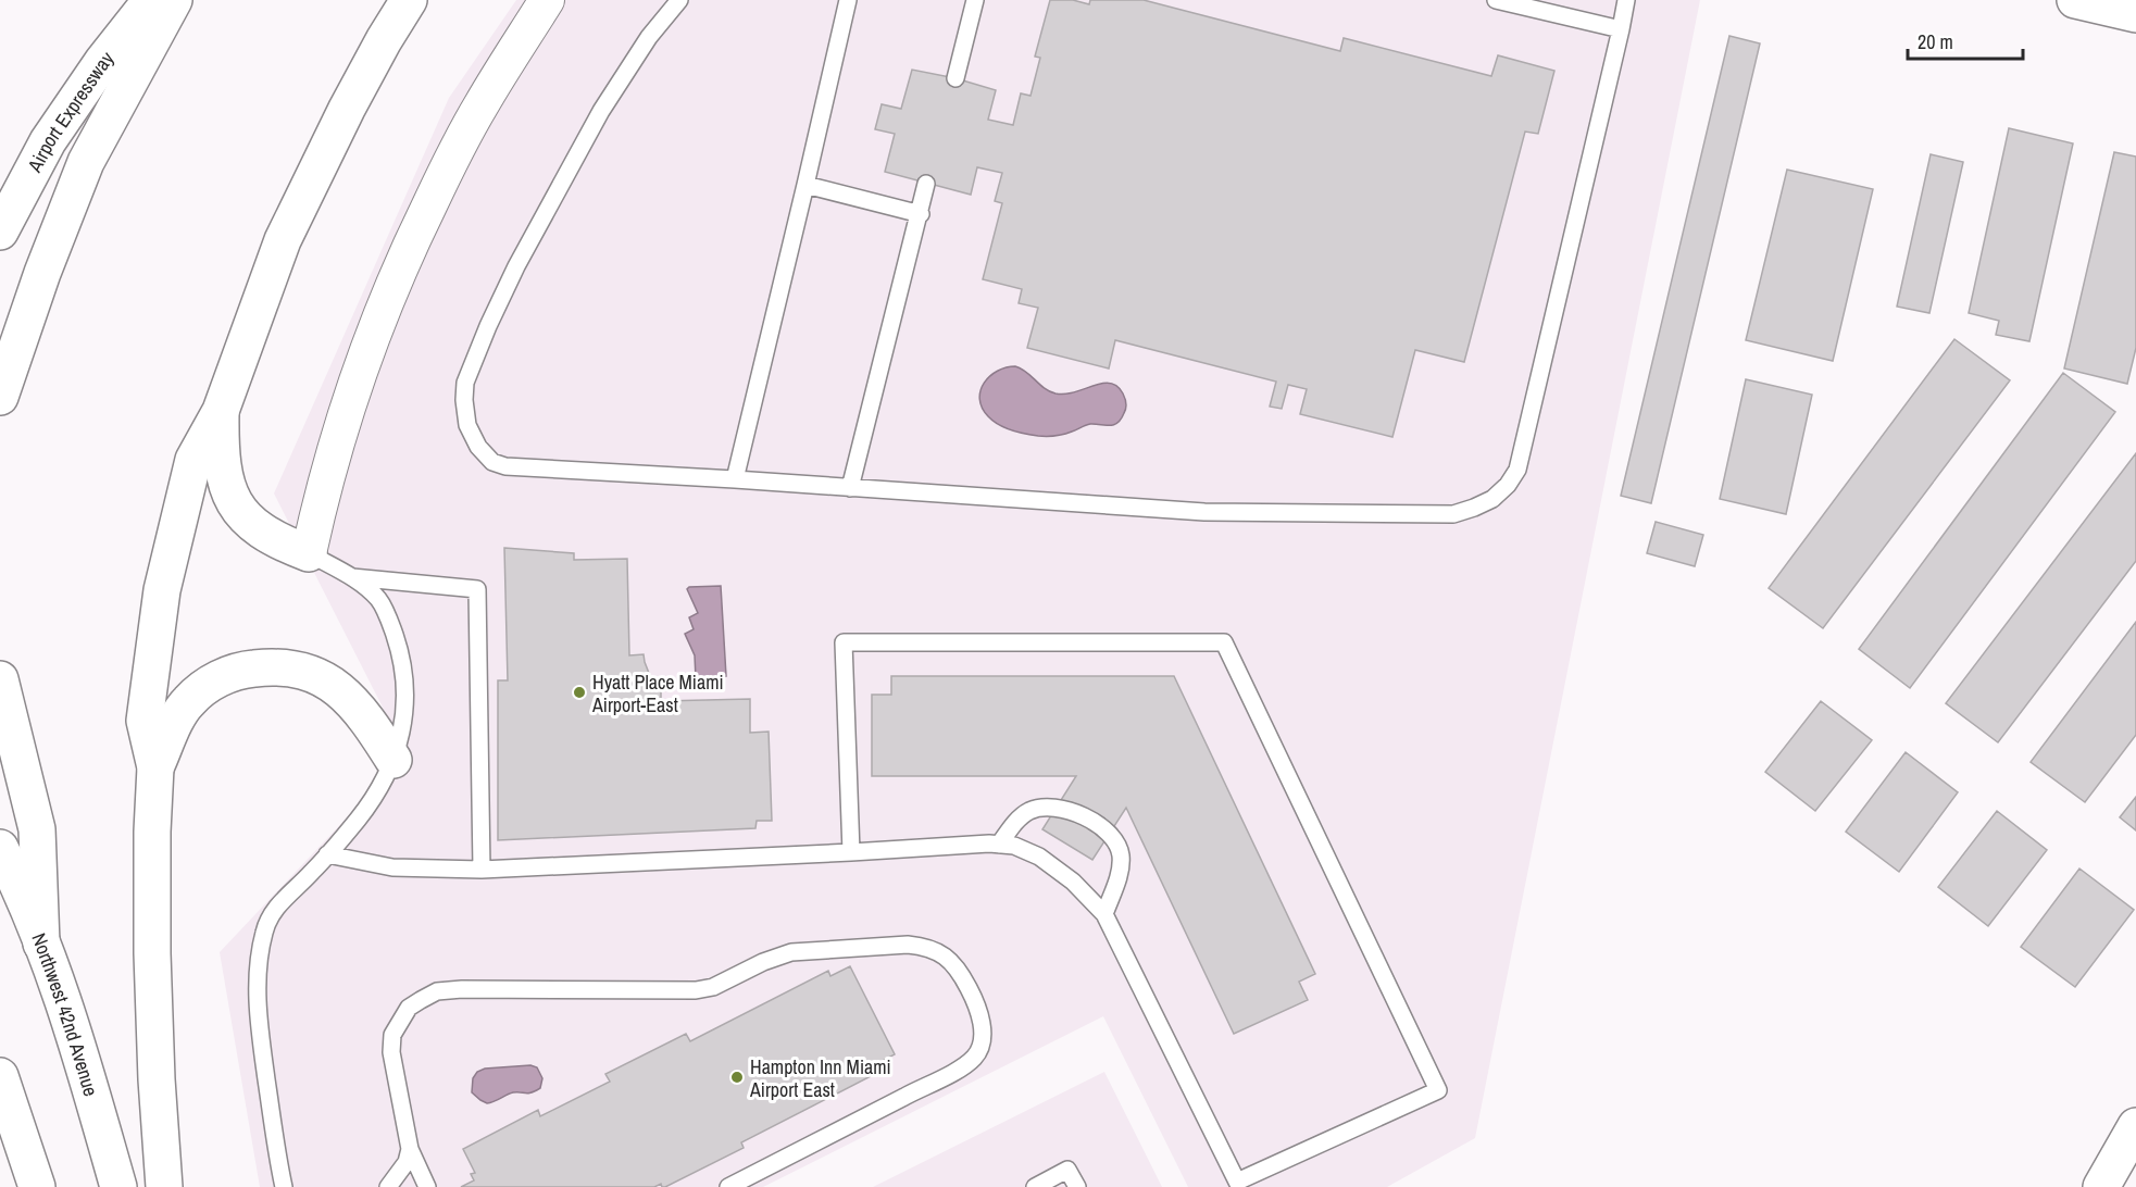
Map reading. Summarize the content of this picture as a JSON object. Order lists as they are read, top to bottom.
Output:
{
  "streets": {
    "main road": ["Airport Expressway", "Northwest 42nd Avenue"]
  },
  "places": ["Hyatt Place Miami Airport-East", "Hampton Inn Miami Airport East"],
  "scale_bar": "20 m"
}
